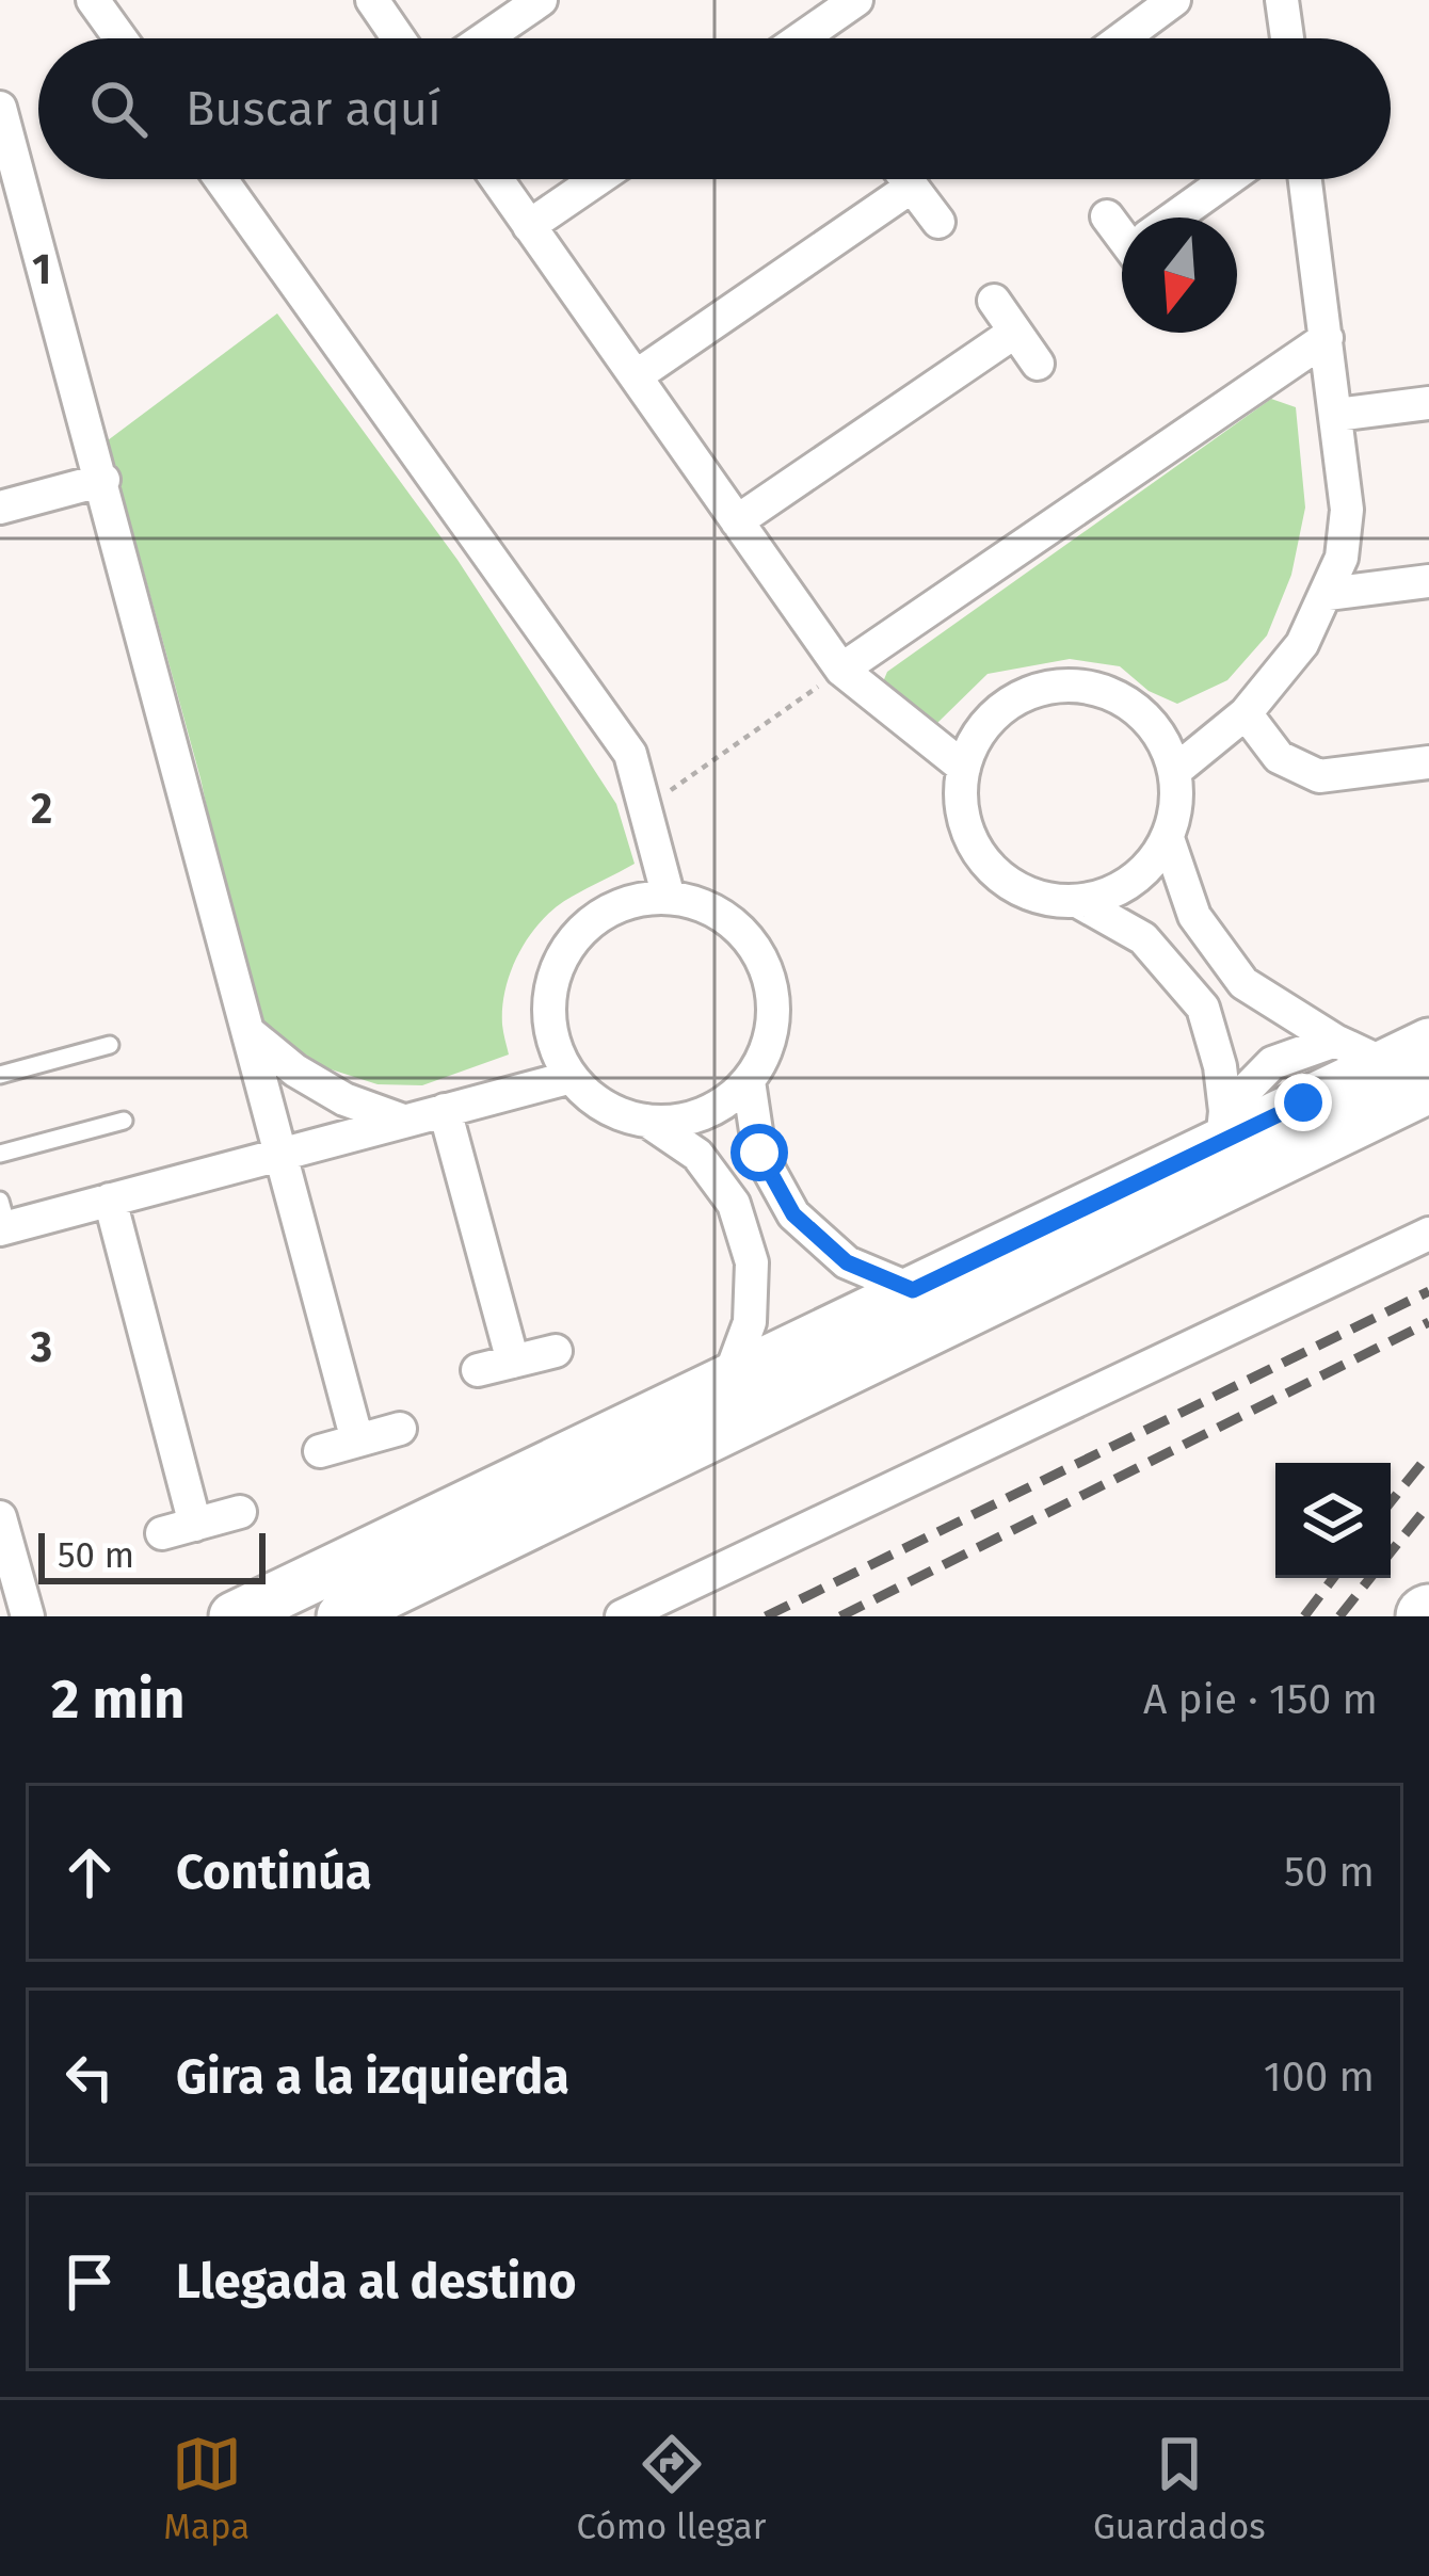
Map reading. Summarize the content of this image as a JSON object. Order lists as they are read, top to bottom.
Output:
{
  "scale_bar": "50 m",
  "north": "bottom",
  "page": {
    "search": "Buscar aquí",
    "scale": "50 m",
    "heading": ["2 min", "A pie · 150 m"],
    "list": [
      ["Continúa", "50 m"],
      ["Gira a la izquierda", "100 m"],
      "Llegada al destino"
    ],
    "nav": ["Mapa", "Cómo llegar", "Guardados"]
  },
  "grid": {
    "rows": ["1", "2", "3"]
  }
}
